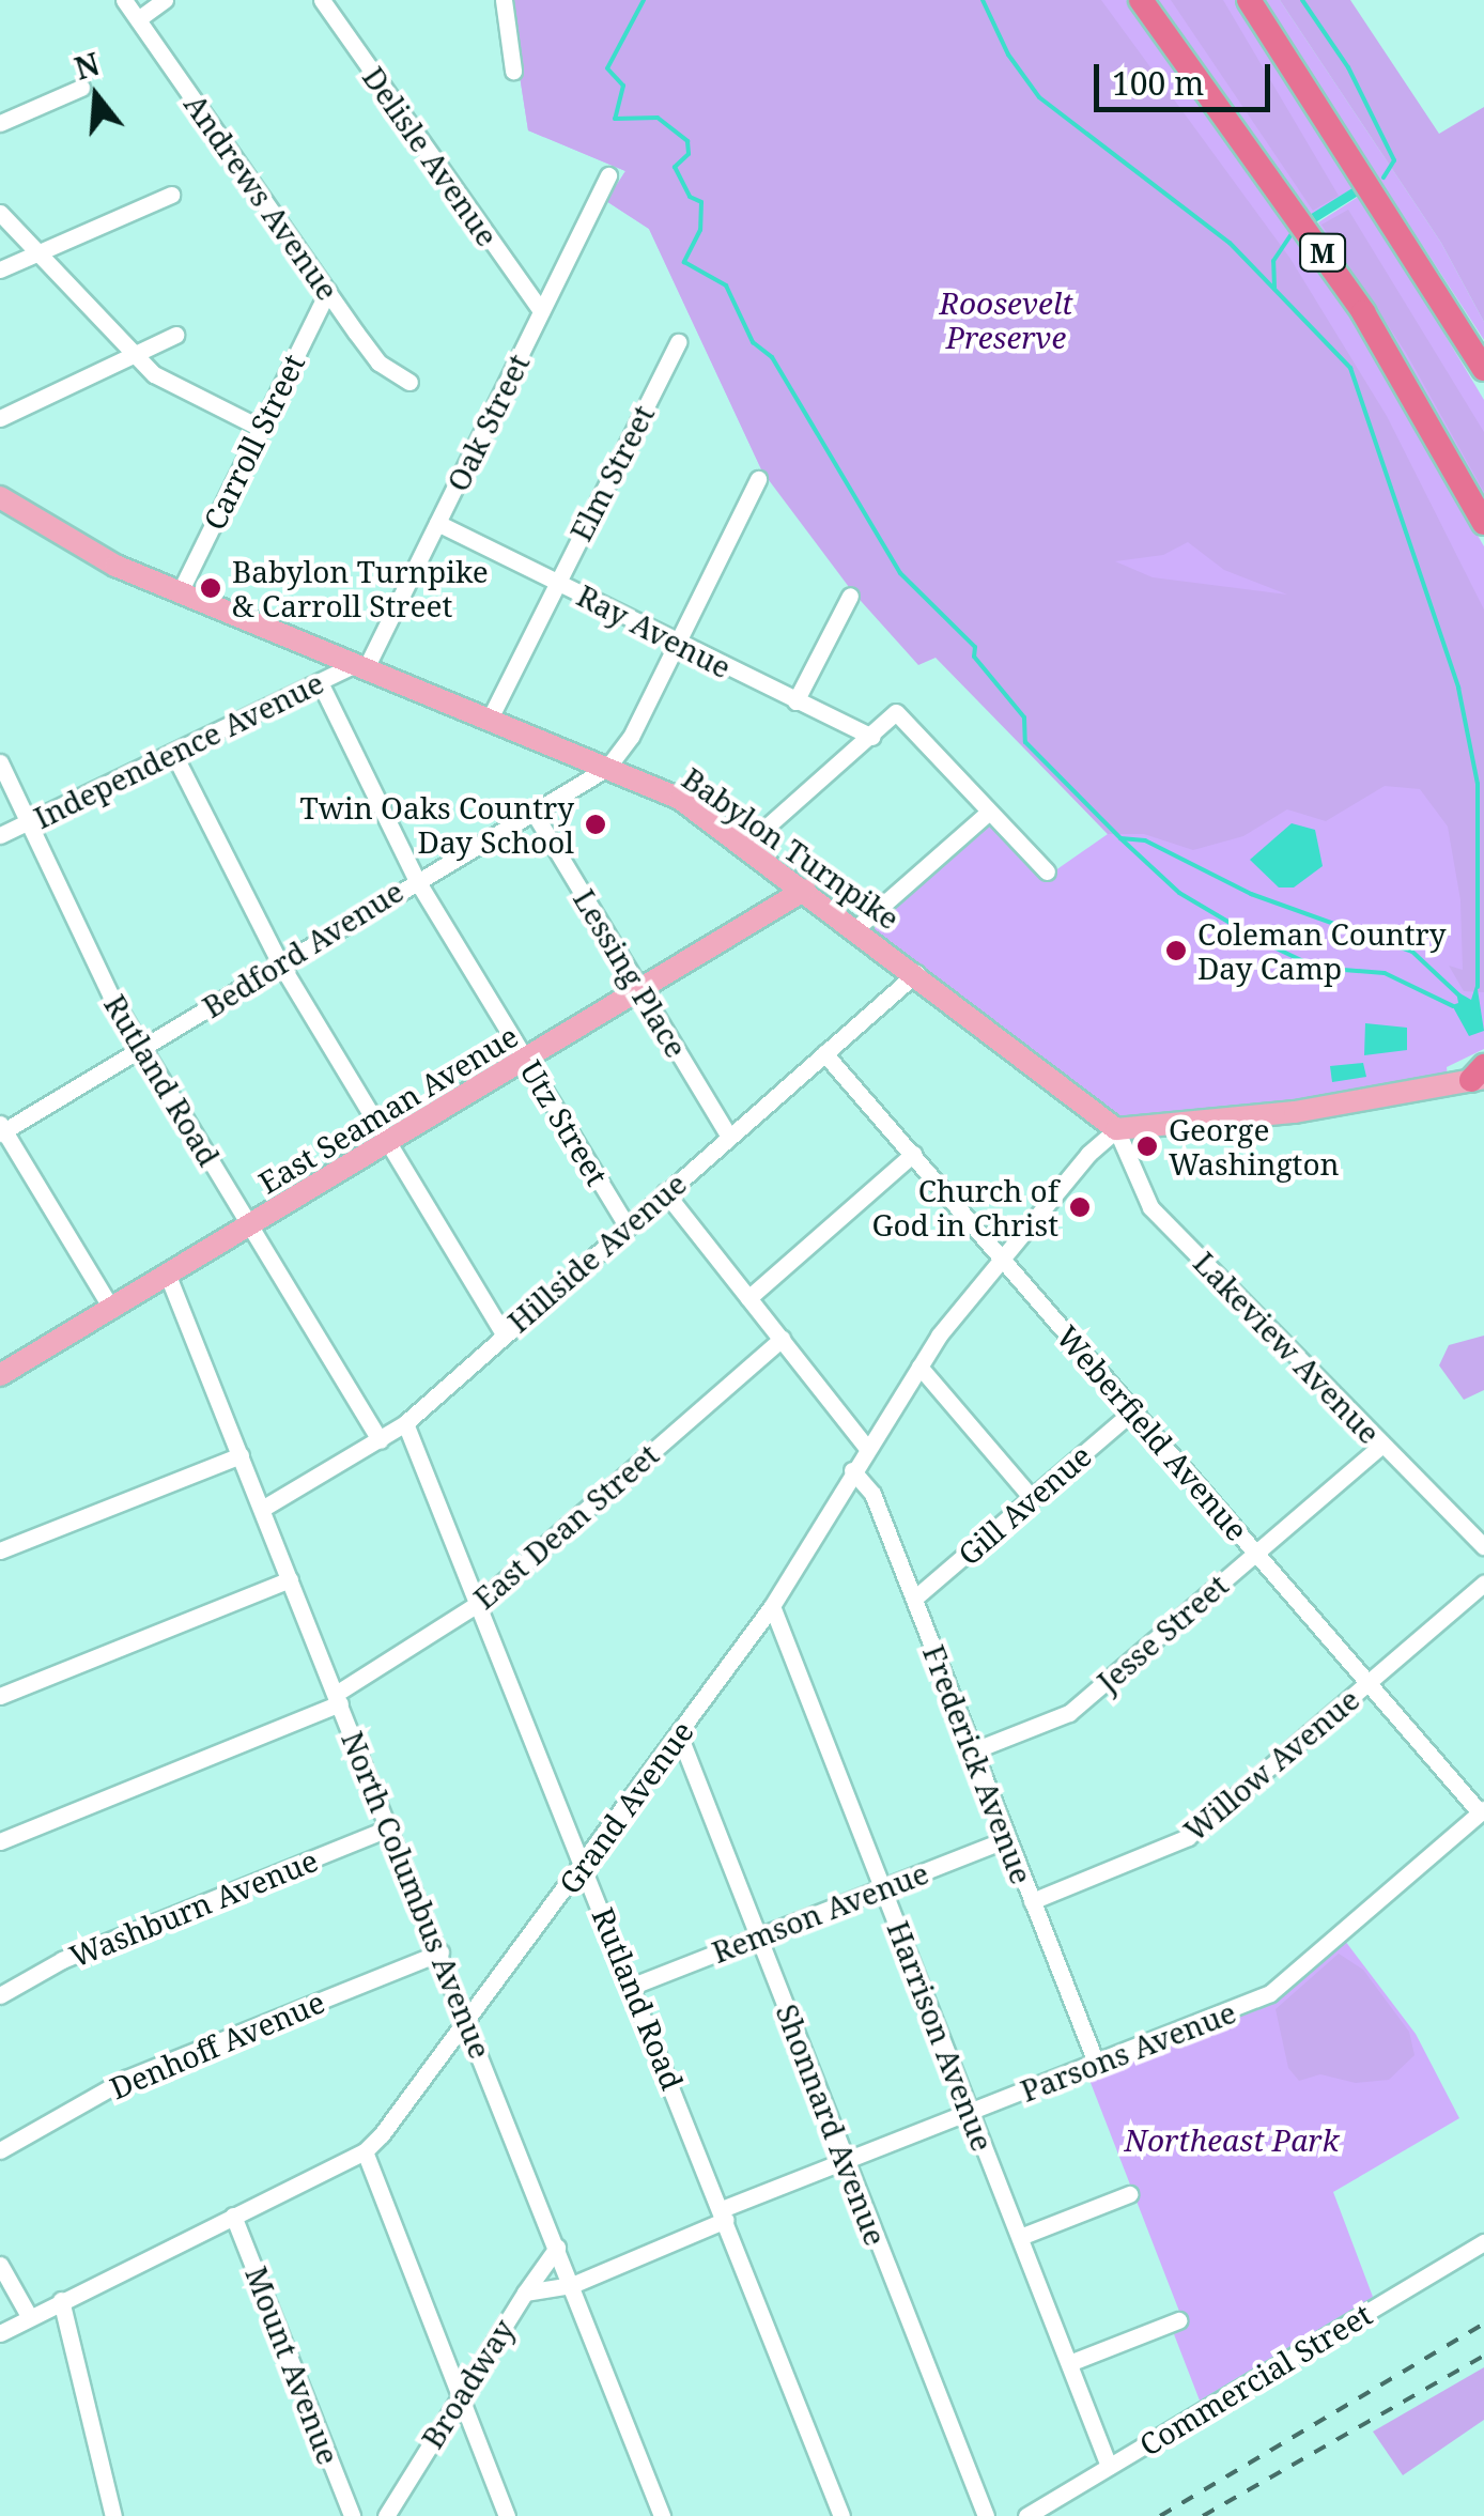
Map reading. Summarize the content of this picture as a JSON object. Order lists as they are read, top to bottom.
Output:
{
  "streets": {
    "highway": ["M"],
    "main road": ["Babylon Turnpike", "East Seaman Avenue"],
    "street": [
      "Delisle Avenue",
      "Andrews Avenue",
      "Oak Street",
      "Carroll Street",
      "Elm Street",
      "Ray Avenue",
      "Independence Avenue",
      "Bedford Avenue",
      "Lessing Place",
      "Rutland Road",
      "Utz Street",
      "Hillside Avenue",
      "Lakeview Avenue",
      "Weberfield Avenue",
      "Gill Avenue",
      "East Dean Street",
      "Jesse Street",
      "Frederick Avenue",
      "Willow Avenue",
      "Grand Avenue",
      "North Columbus Avenue",
      "Washburn Avenue",
      "Remson Avenue",
      "Harrison Avenue",
      "Denhoff Avenue",
      "Parsons Avenue",
      "Shonnard Avenue",
      "Mount Avenue",
      "Commercial Street",
      "Broadway"
    ]
  },
  "crossings": [
    ["Delisle Avenue", "Oak Street"],
    ["Andrews Avenue", "Carroll Street"],
    ["Oak Street", "Ray Avenue"],
    ["Oak Street", "Independence Avenue"],
    ["Oak Street", "Babylon Turnpike"],
    ["Carroll Street", "Babylon Turnpike"],
    ["Elm Street", "Ray Avenue"],
    ["Elm Street", "Babylon Turnpike"],
    ["Independence Avenue", "Babylon Turnpike"],
    ["Independence Avenue", "Rutland Road"],
    ["Independence Avenue", "Utz Street"],
    ["Babylon Turnpike", "Bedford Avenue"],
    ["Babylon Turnpike", "East Seaman Avenue"],
    ["Babylon Turnpike", "Hillside Avenue"],
    ["Babylon Turnpike", "Lakeview Avenue"],
    ["Babylon Turnpike", "Grand Avenue"],
    ["Bedford Avenue", "Lessing Place"],
    ["Bedford Avenue", "Rutland Road"],
    ["Bedford Avenue", "Utz Street"],
    ["Lessing Place", "East Seaman Avenue"],
    ["Lessing Place", "Hillside Avenue"],
    ["Rutland Road", "East Seaman Avenue"],
    ["Rutland Road", "Hillside Avenue"],
    ["Rutland Road", "East Dean Street"],
    ["Rutland Road", "Grand Avenue"],
    ["Rutland Road", "Remson Avenue"],
    ["Rutland Road", "Parsons Avenue"],
    ["East Seaman Avenue", "Utz Street"],
    ["East Seaman Avenue", "North Columbus Avenue"],
    ["Utz Street", "Hillside Avenue"],
    ["Hillside Avenue", "Weberfield Avenue"],
    ["Hillside Avenue", "North Columbus Avenue"],
    ["Lakeview Avenue", "Jesse Street"],
    ["Lakeview Avenue", "Grand Avenue"],
    ["Weberfield Avenue", "Gill Avenue"],
    ["Weberfield Avenue", "Jesse Street"],
    ["Weberfield Avenue", "Willow Avenue"],
    ["Weberfield Avenue", "Grand Avenue"],
    ["Weberfield Avenue", "Parsons Avenue"],
    ["Gill Avenue", "Frederick Avenue"],
    ["East Dean Street", "North Columbus Avenue"],
    ["Jesse Street", "Frederick Avenue"],
    ["Frederick Avenue", "Willow Avenue"],
    ["Frederick Avenue", "Grand Avenue"],
    ["Frederick Avenue", "Remson Avenue"],
    ["Frederick Avenue", "Parsons Avenue"],
    ["Grand Avenue", "North Columbus Avenue"],
    ["Grand Avenue", "Harrison Avenue"],
    ["Grand Avenue", "Shonnard Avenue"],
    ["Grand Avenue", "Mount Avenue"],
    ["North Columbus Avenue", "Washburn Avenue"],
    ["North Columbus Avenue", "Denhoff Avenue"],
    ["North Columbus Avenue", "Parsons Avenue"],
    ["North Columbus Avenue", "Broadway"],
    ["Remson Avenue", "Harrison Avenue"],
    ["Remson Avenue", "Shonnard Avenue"],
    ["Harrison Avenue", "Parsons Avenue"],
    ["Harrison Avenue", "Commercial Street"],
    ["Parsons Avenue", "Shonnard Avenue"],
    ["Parsons Avenue", "Broadway"]
  ],
  "parks": ["Roosevelt Preserve", "Northeast Park"],
  "places": [
    "Babylon Turnpike & Carroll Street",
    "Twin Oaks Country Day School",
    "Coleman Country Day Camp",
    "George Washington",
    "Church of God in Christ"
  ],
  "scale_bar": "100 m",
  "north": "top"
}
